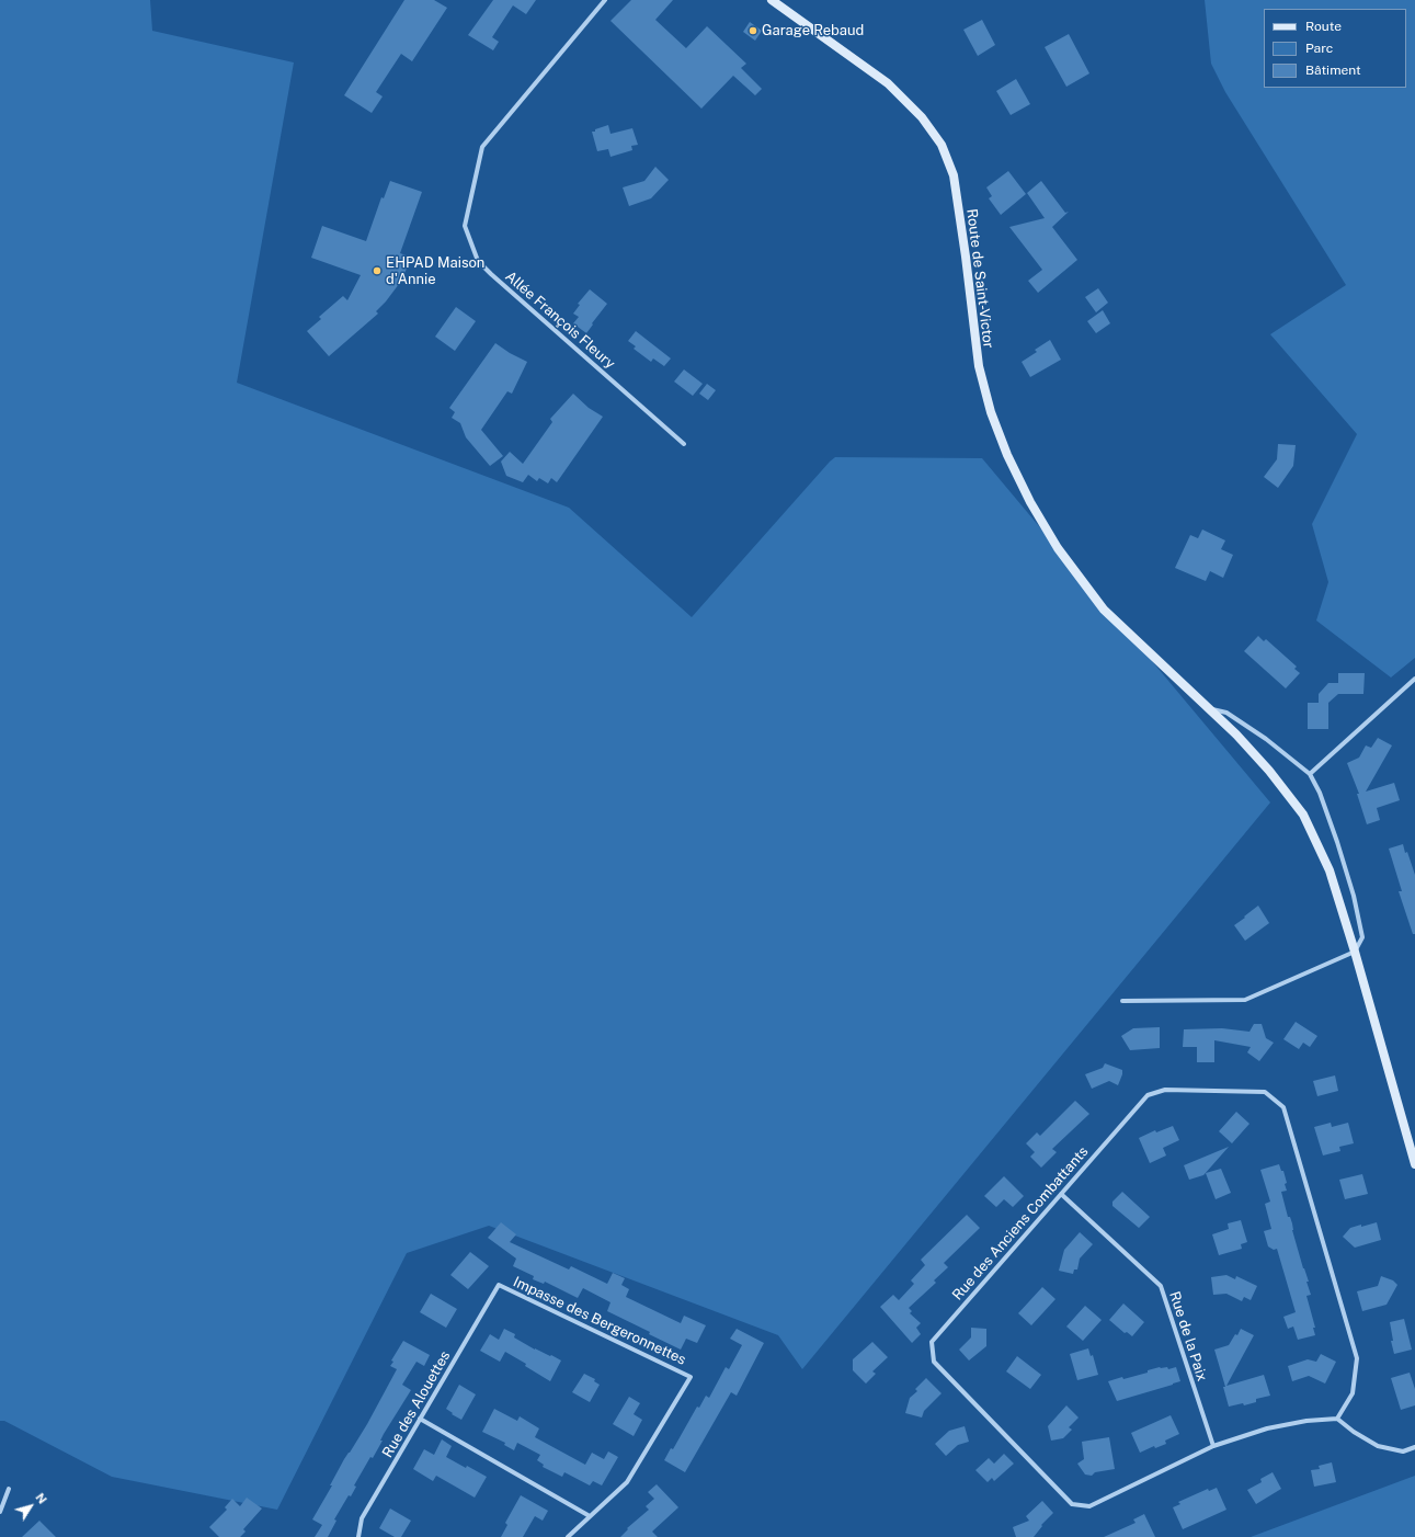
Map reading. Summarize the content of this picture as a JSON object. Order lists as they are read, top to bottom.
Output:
{
  "streets": {
    "main road": ["Route de Saint-Victor"],
    "street": [
      "Allée François Fleury",
      "Rue des Anciens Combattants",
      "Impasse des Bergeronnettes",
      "Rue de la Paix",
      "Rue des Alouettes"
    ]
  },
  "crossings": [
    ["Rue des Anciens Combattants", "Rue de la Paix"],
    ["Impasse des Bergeronnettes", "Rue des Alouettes"]
  ],
  "places": ["Garage Rebaud", "EHPAD Maison d'Annie"],
  "legend": ["Route", "Parc", "Bâtiment"],
  "north": "top right"
}
